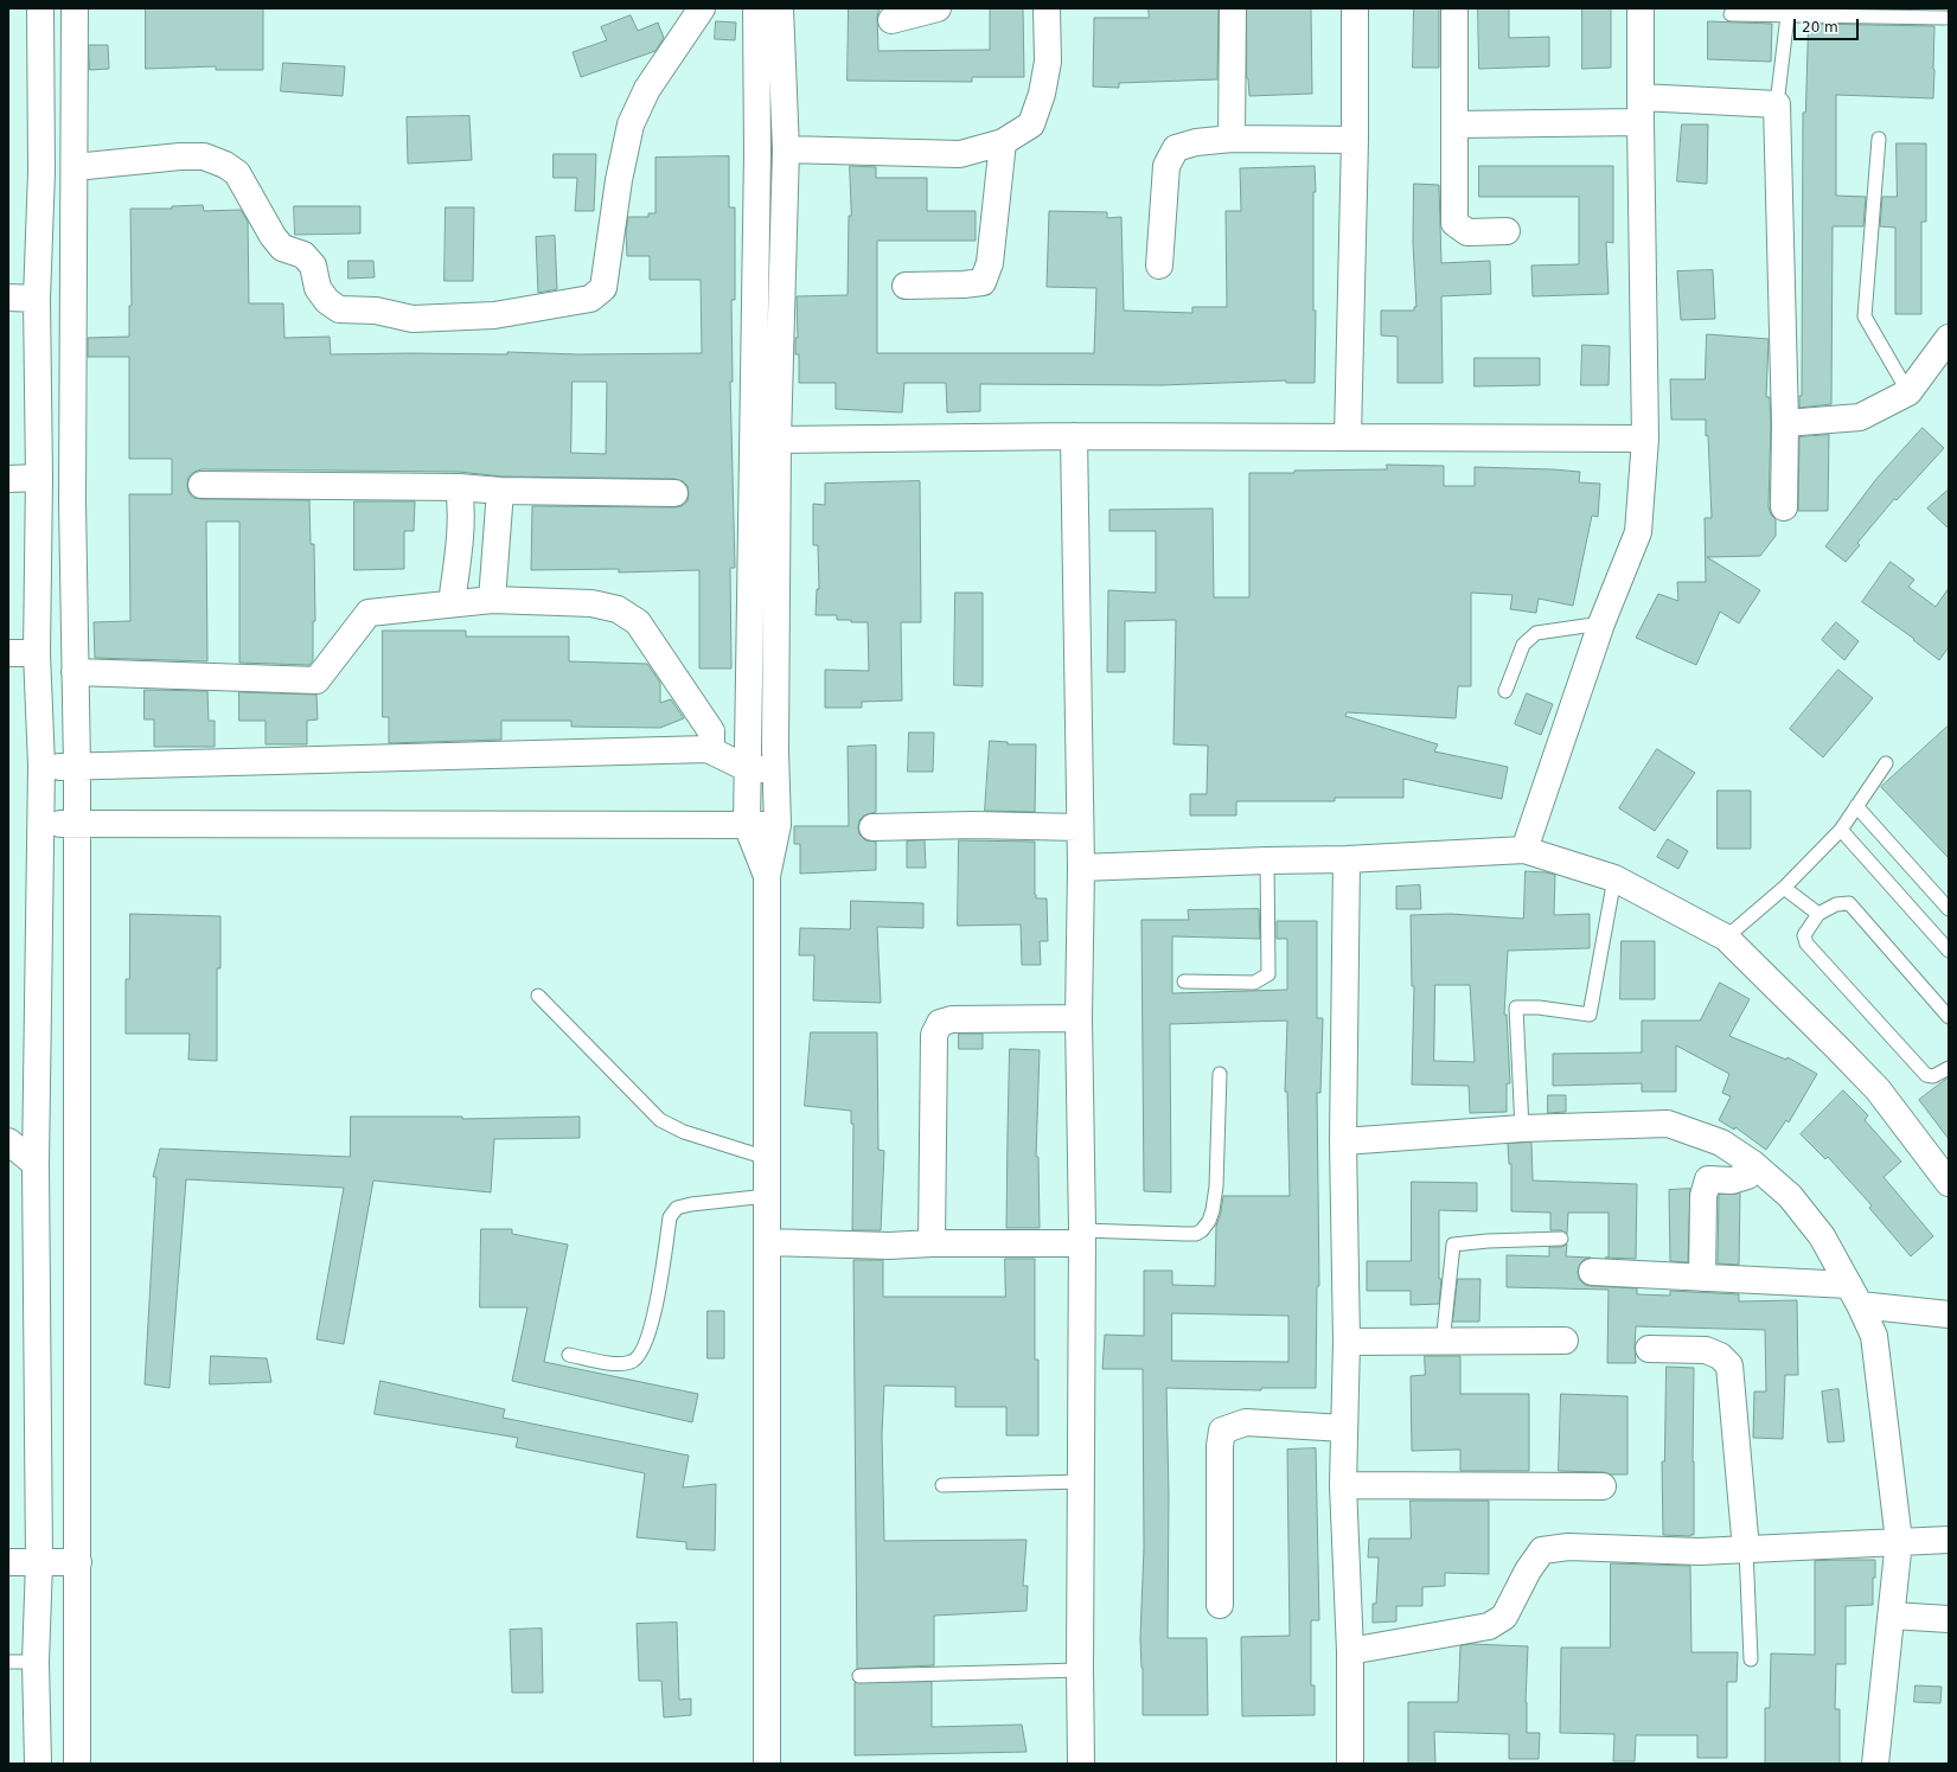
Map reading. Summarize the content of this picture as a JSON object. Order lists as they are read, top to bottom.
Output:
{
  "scale_bar": "20 m"
}
